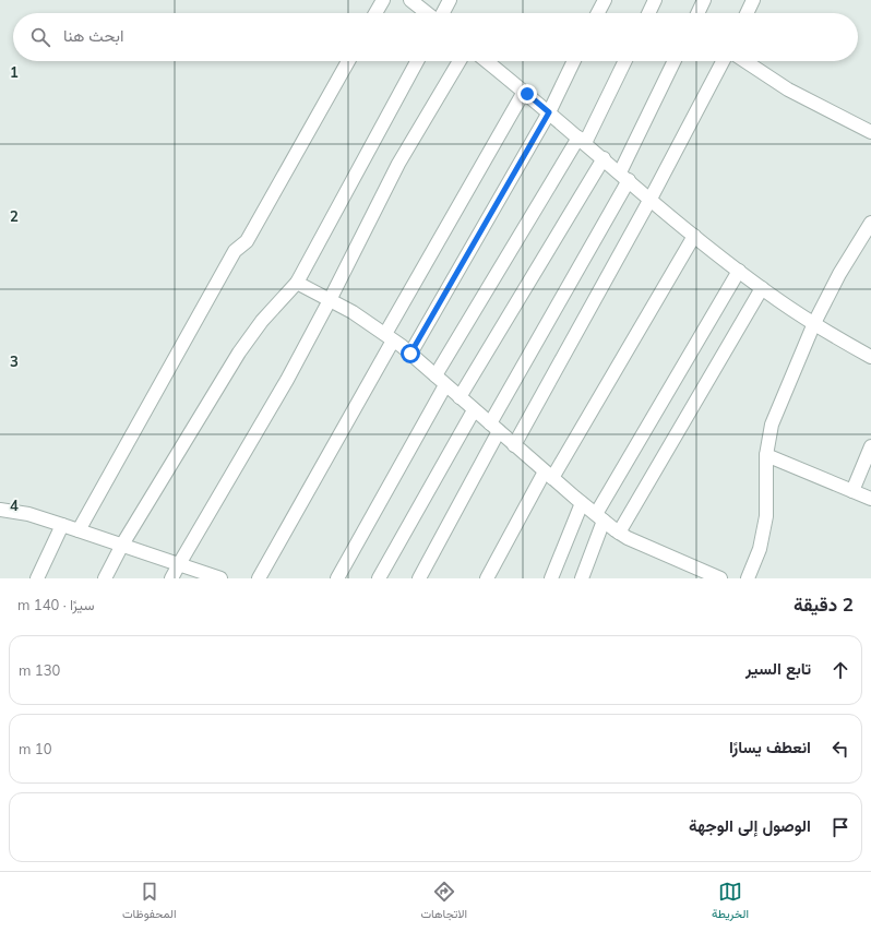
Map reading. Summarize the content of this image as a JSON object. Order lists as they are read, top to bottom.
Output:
{
  "page": {
    "search": "ابحث هنا",
    "heading": ["2 دقيقة", "سيرًا · 140 m"],
    "list": [
      ["تابع السير", "130 m"],
      ["انعطف يسارًا", "10 m"],
      "الوصول إلى الوجهة"
    ],
    "nav": ["الخريطة", "الاتجاهات", "المحفوظات"]
  },
  "grid": {
    "rows": [
      "1",
      "2",
      "3",
      "4"
    ]
  }
}
